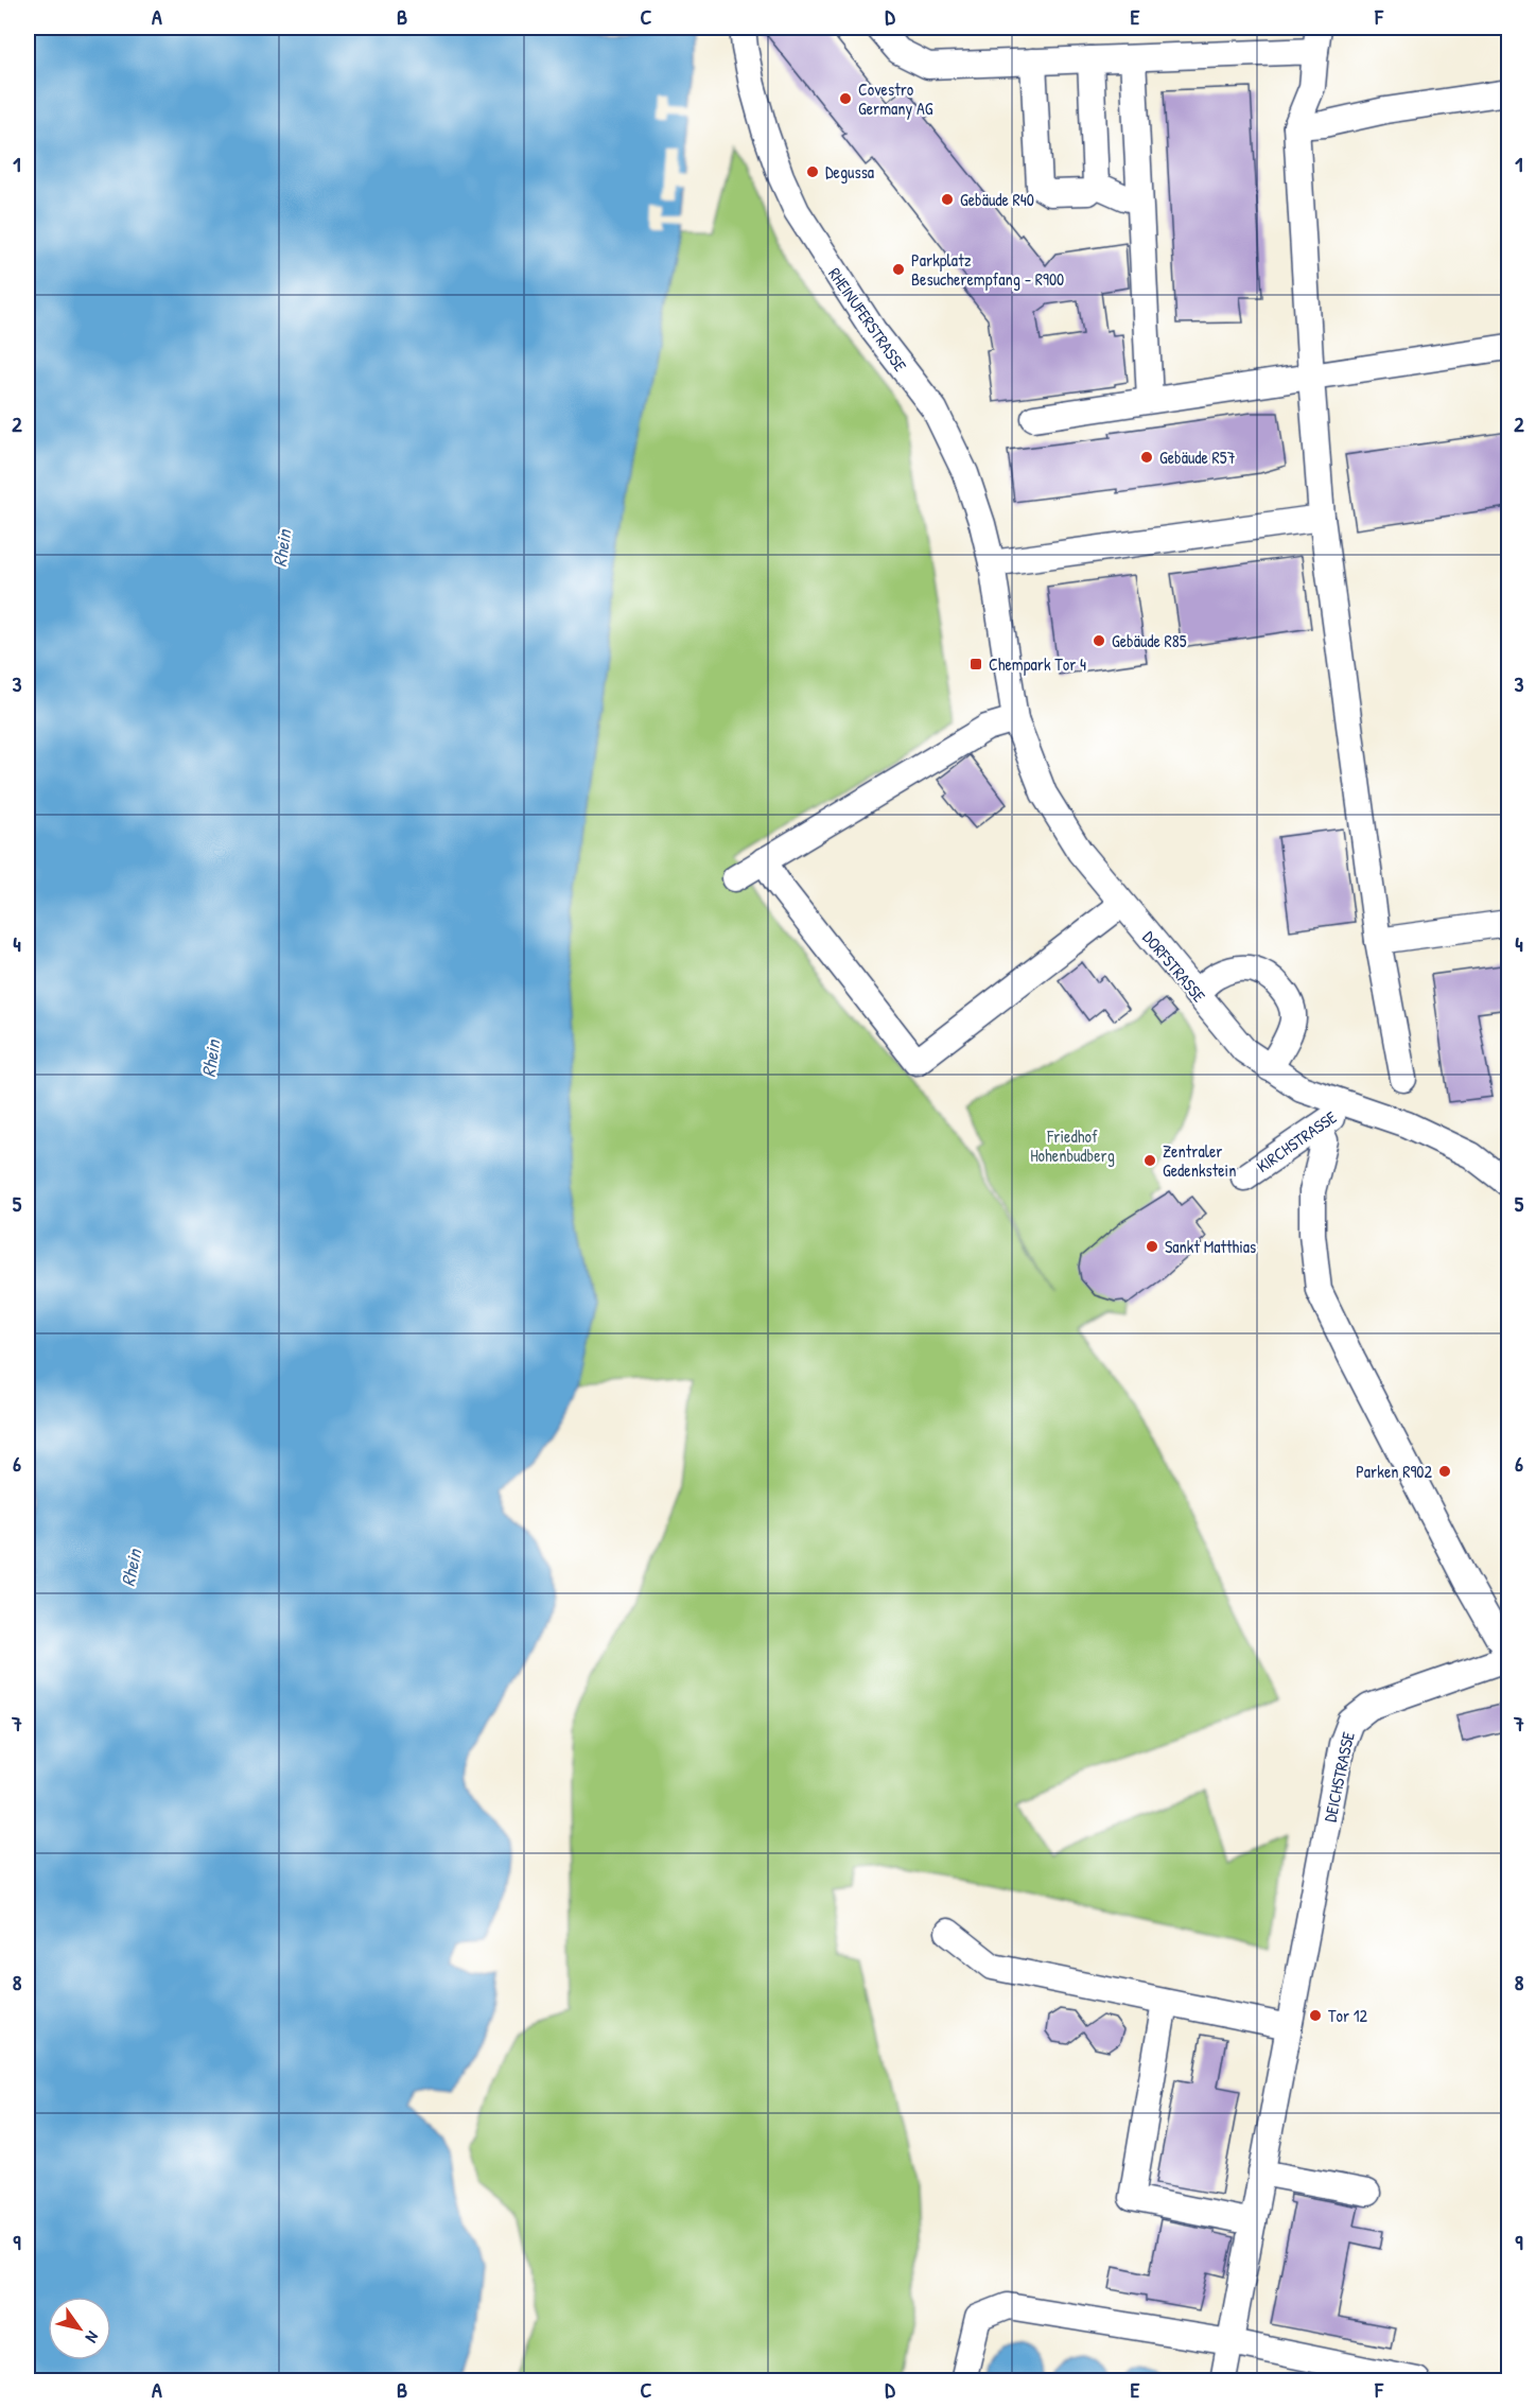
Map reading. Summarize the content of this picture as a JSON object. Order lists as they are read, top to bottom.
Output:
{
  "streets": {
    "street": [
      "RHEINUFERSTRASSE",
      "DORFSTRASSE",
      "KIRCHSTRASSE",
      "DEICHSTRASSE"
    ]
  },
  "crossings": [
    ["RHEINUFERSTRASSE", "DORFSTRASSE"],
    ["DORFSTRASSE", "KIRCHSTRASSE"]
  ],
  "water": ["Rhein"],
  "parks": ["Friedhof Hohenbudberg"],
  "places": {
    "other": [
      "Covestro Germany AG",
      "Degussa",
      "Gebäude R40",
      "Parkplatz Besucherempfang - R900",
      "Gebäude R57",
      "Gebäude R85",
      "Zentraler Gedenkstein",
      "Sankt Matthias",
      "Parken R902",
      "Tor 12"
    ],
    "transit": ["Chempark Tor 4"]
  },
  "north": "bottom right",
  "grid": {
    "columns": [
      "A",
      "B",
      "C",
      "D",
      "E",
      "F"
    ],
    "rows": [
      "1",
      "2",
      "3",
      "4",
      "5",
      "6",
      "7",
      "8",
      "9"
    ]
  }
}
